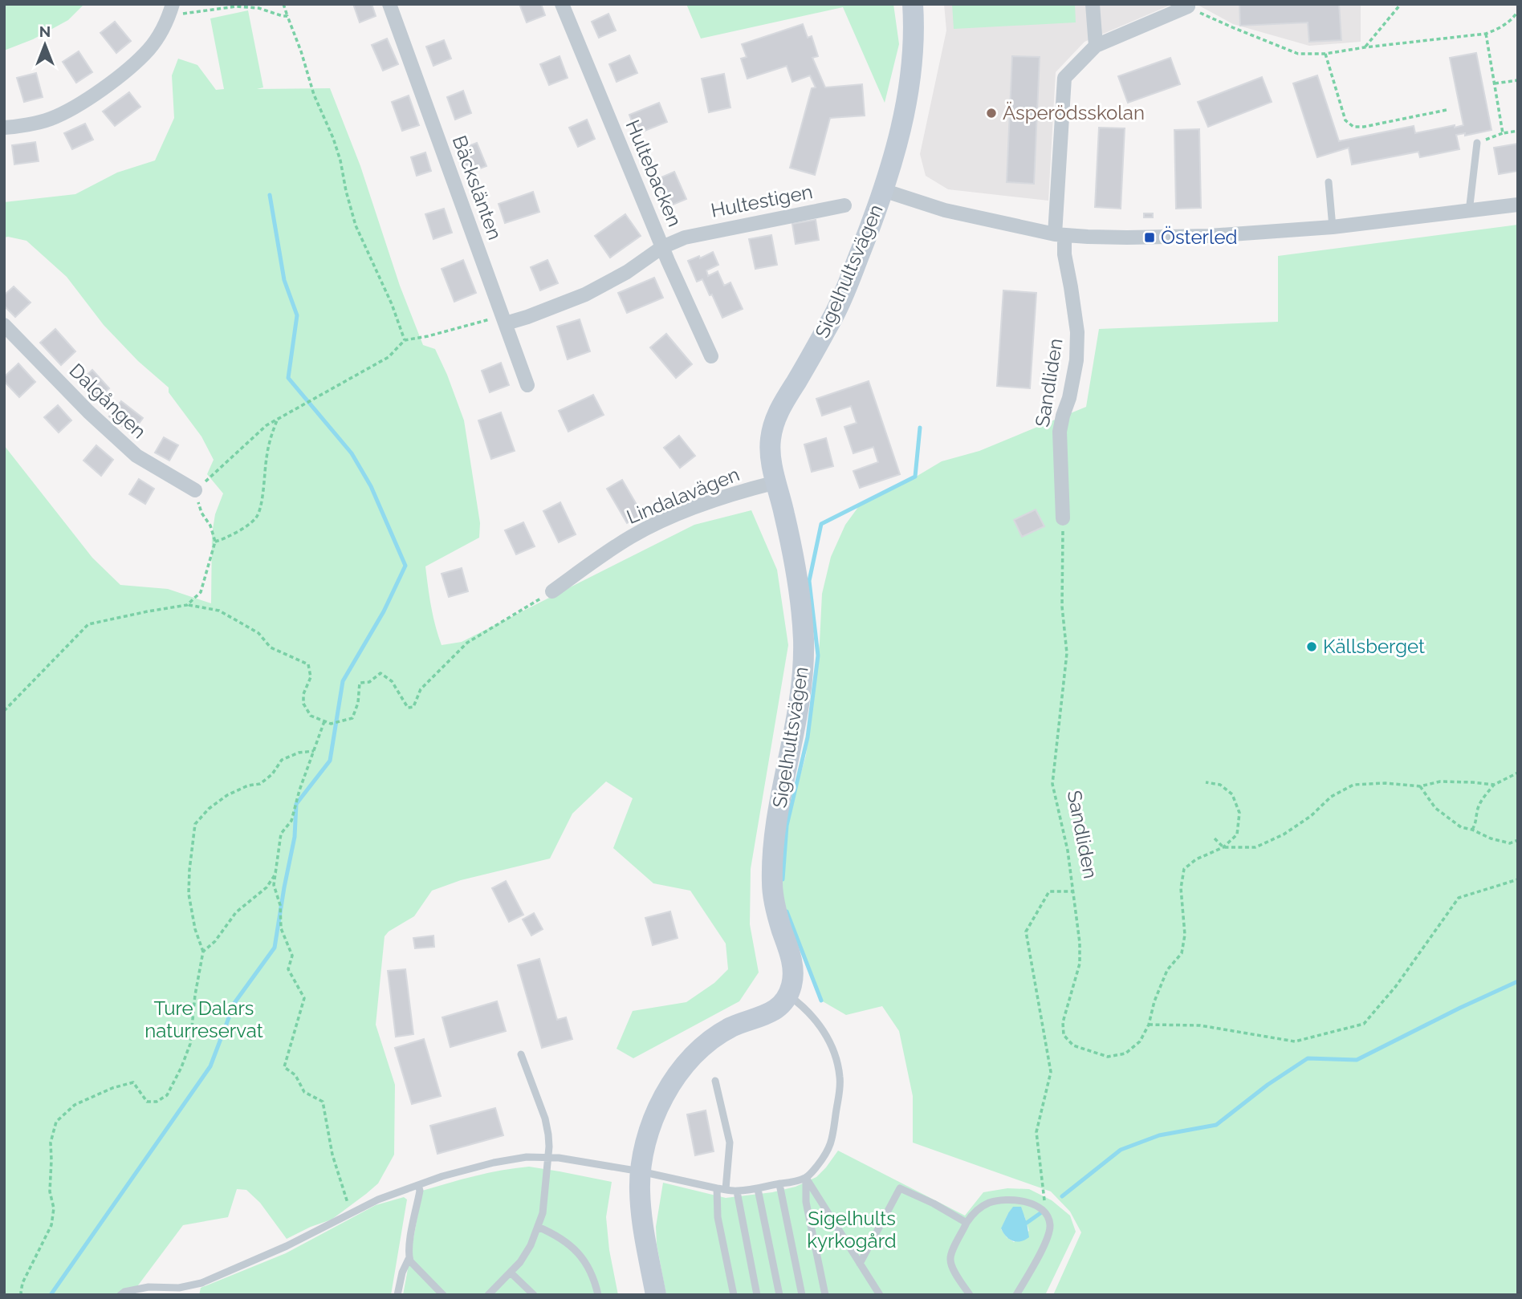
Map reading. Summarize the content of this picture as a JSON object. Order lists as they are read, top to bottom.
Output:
{
  "streets": {
    "street": [
      "Hultebacken",
      "Bäckslänten",
      "Hultestigen",
      "Sigelhultsvägen",
      "Sandliden",
      "Dalgången",
      "Lindalavägen"
    ]
  },
  "crossings": [
    ["Hultebacken", "Hultestigen"],
    ["Bäckslänten", "Hultestigen"],
    ["Sigelhultsvägen", "Lindalavägen"]
  ],
  "parks": ["Ture Dalars naturreservat", "Sigelhults kyrkogård"],
  "places": {
    "other": ["Äsperödsskolan", "Källsberget"],
    "transit": ["Österled"]
  },
  "north": "top"
}
